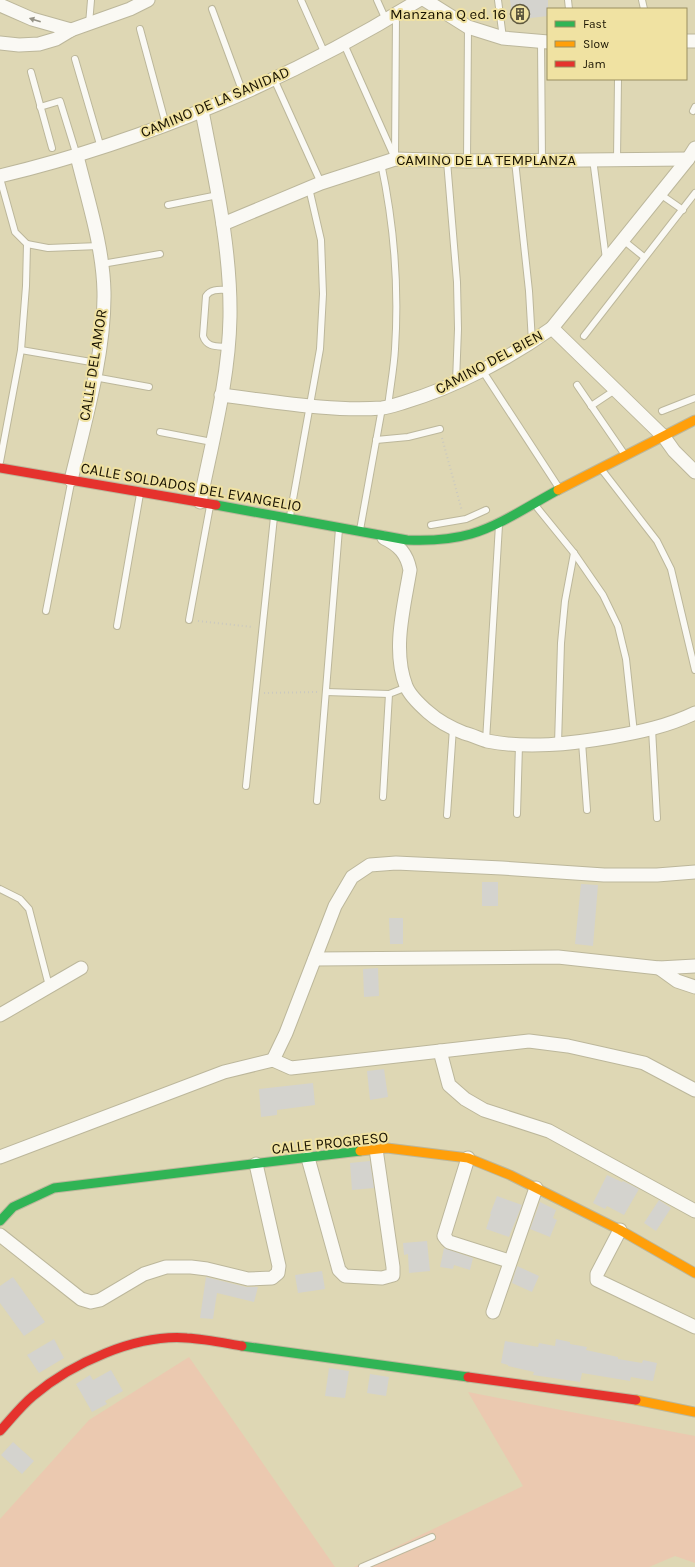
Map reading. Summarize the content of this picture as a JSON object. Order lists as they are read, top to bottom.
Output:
{
  "streets": {
    "street": [
      "CAMINO DE LA SANIDAD",
      "CAMINO DE LA TEMPLANZA",
      "CAMINO DEL BIEN",
      "CALLE DEL AMOR",
      "CALLE SOLDADOS DEL EVANGELIO",
      "CALLE PROGRESO"
    ]
  },
  "crossings": [
    ["CAMINO DE LA SANIDAD", "CALLE DEL AMOR"],
    ["CAMINO DE LA TEMPLANZA", "CAMINO DEL BIEN"],
    ["CALLE DEL AMOR", "CALLE SOLDADOS DEL EVANGELIO"]
  ],
  "places": {
    "building": ["Manzana Q ed. 16"]
  },
  "legend": ["Fast", "Slow", "Jam"]
}
